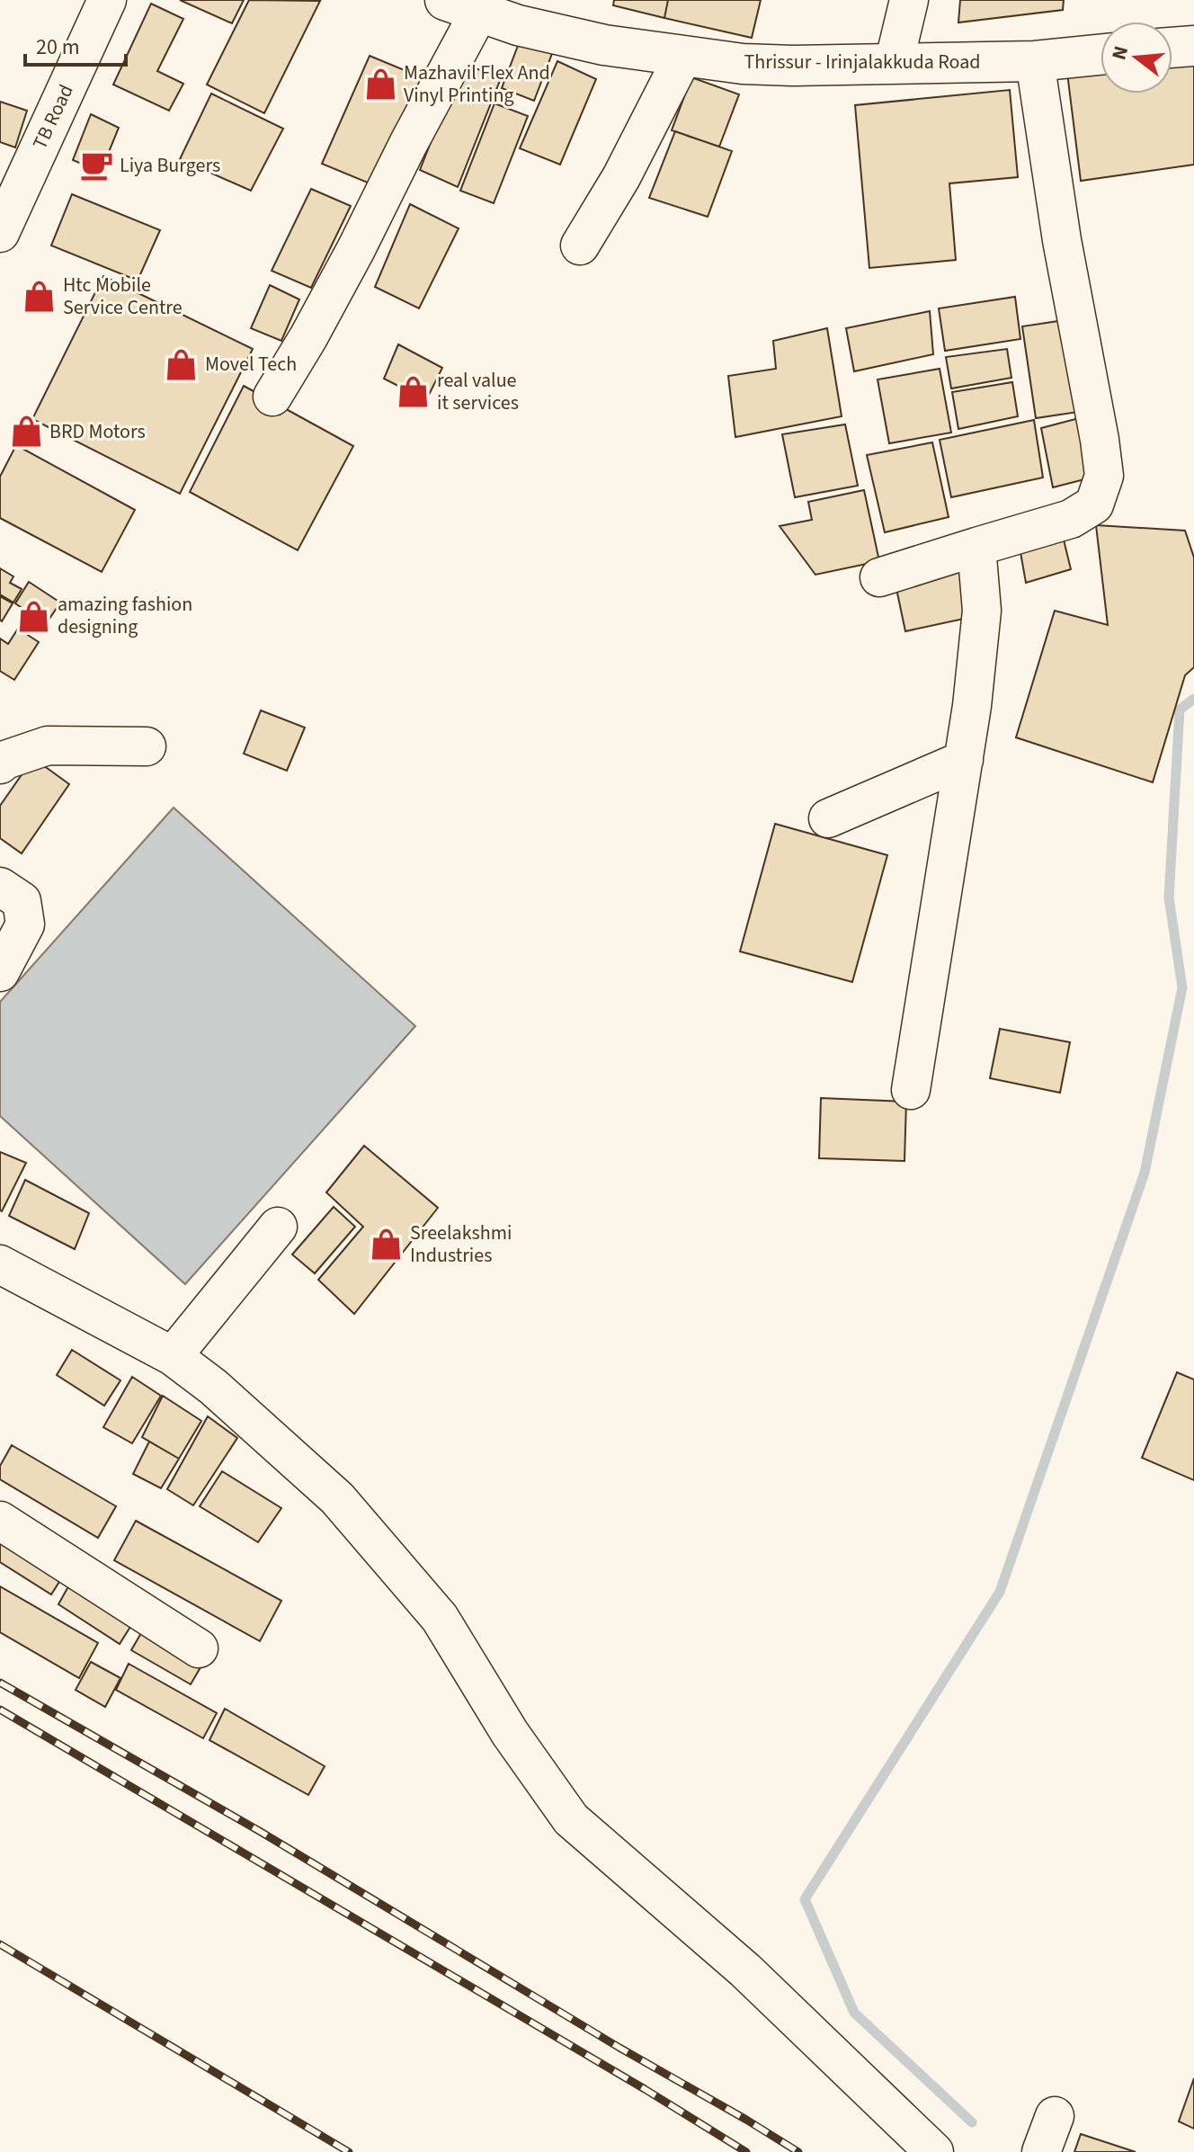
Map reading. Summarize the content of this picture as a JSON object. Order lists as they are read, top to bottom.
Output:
{
  "streets": {
    "main road": ["Thrissur - Irinjalakkuda Road"],
    "street": ["TB Road"]
  },
  "places": {
    "shop": [
      "Mazhavil Flex And Vinyl Printing",
      "Htc Mobile Service Centre",
      "Movel Tech",
      "real value it services",
      "BRD Motors",
      "amazing fashion designing",
      "Sreelakshmi Industries"
    ],
    "cafe": ["Liya Burgers"]
  },
  "scale_bar": "20 m",
  "north": "left"
}
